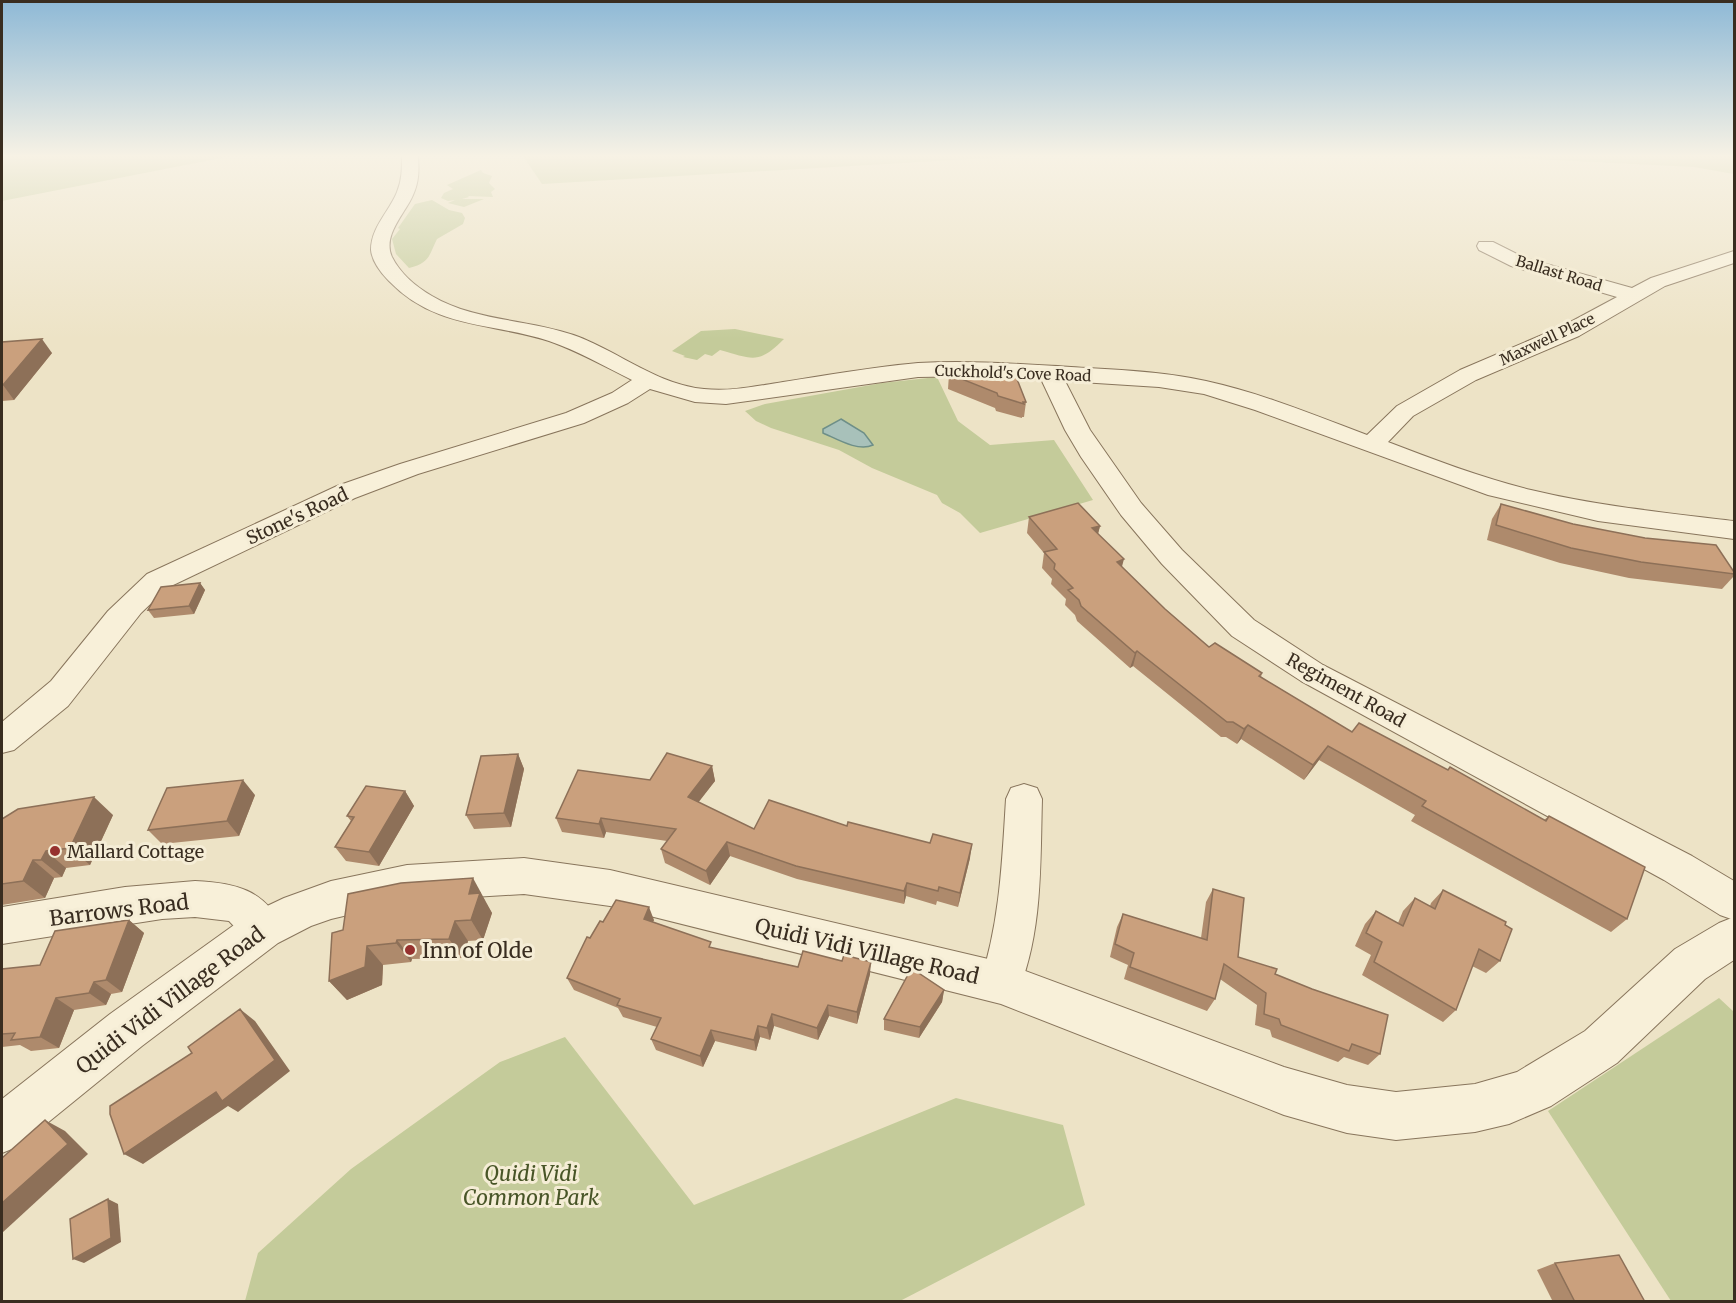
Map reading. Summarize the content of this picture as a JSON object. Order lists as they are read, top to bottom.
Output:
{
  "streets": {
    "street": [
      "Ballast Road",
      "Maxwell Place",
      "Cuckhold's Cove Road",
      "Stone's Road",
      "Regiment Road",
      "Barrows Road",
      "Quidi Vidi Village Road"
    ]
  },
  "crossings": [
    ["Ballast Road", "Maxwell Place"],
    ["Maxwell Place", "Cuckhold's Cove Road"],
    ["Cuckhold's Cove Road", "Stone's Road"],
    ["Cuckhold's Cove Road", "Regiment Road"],
    ["Barrows Road", "Quidi Vidi Village Road"]
  ],
  "parks": ["Quidi Vidi Common Park"],
  "places": ["Mallard Cottage", "Inn of Olde"]
}
